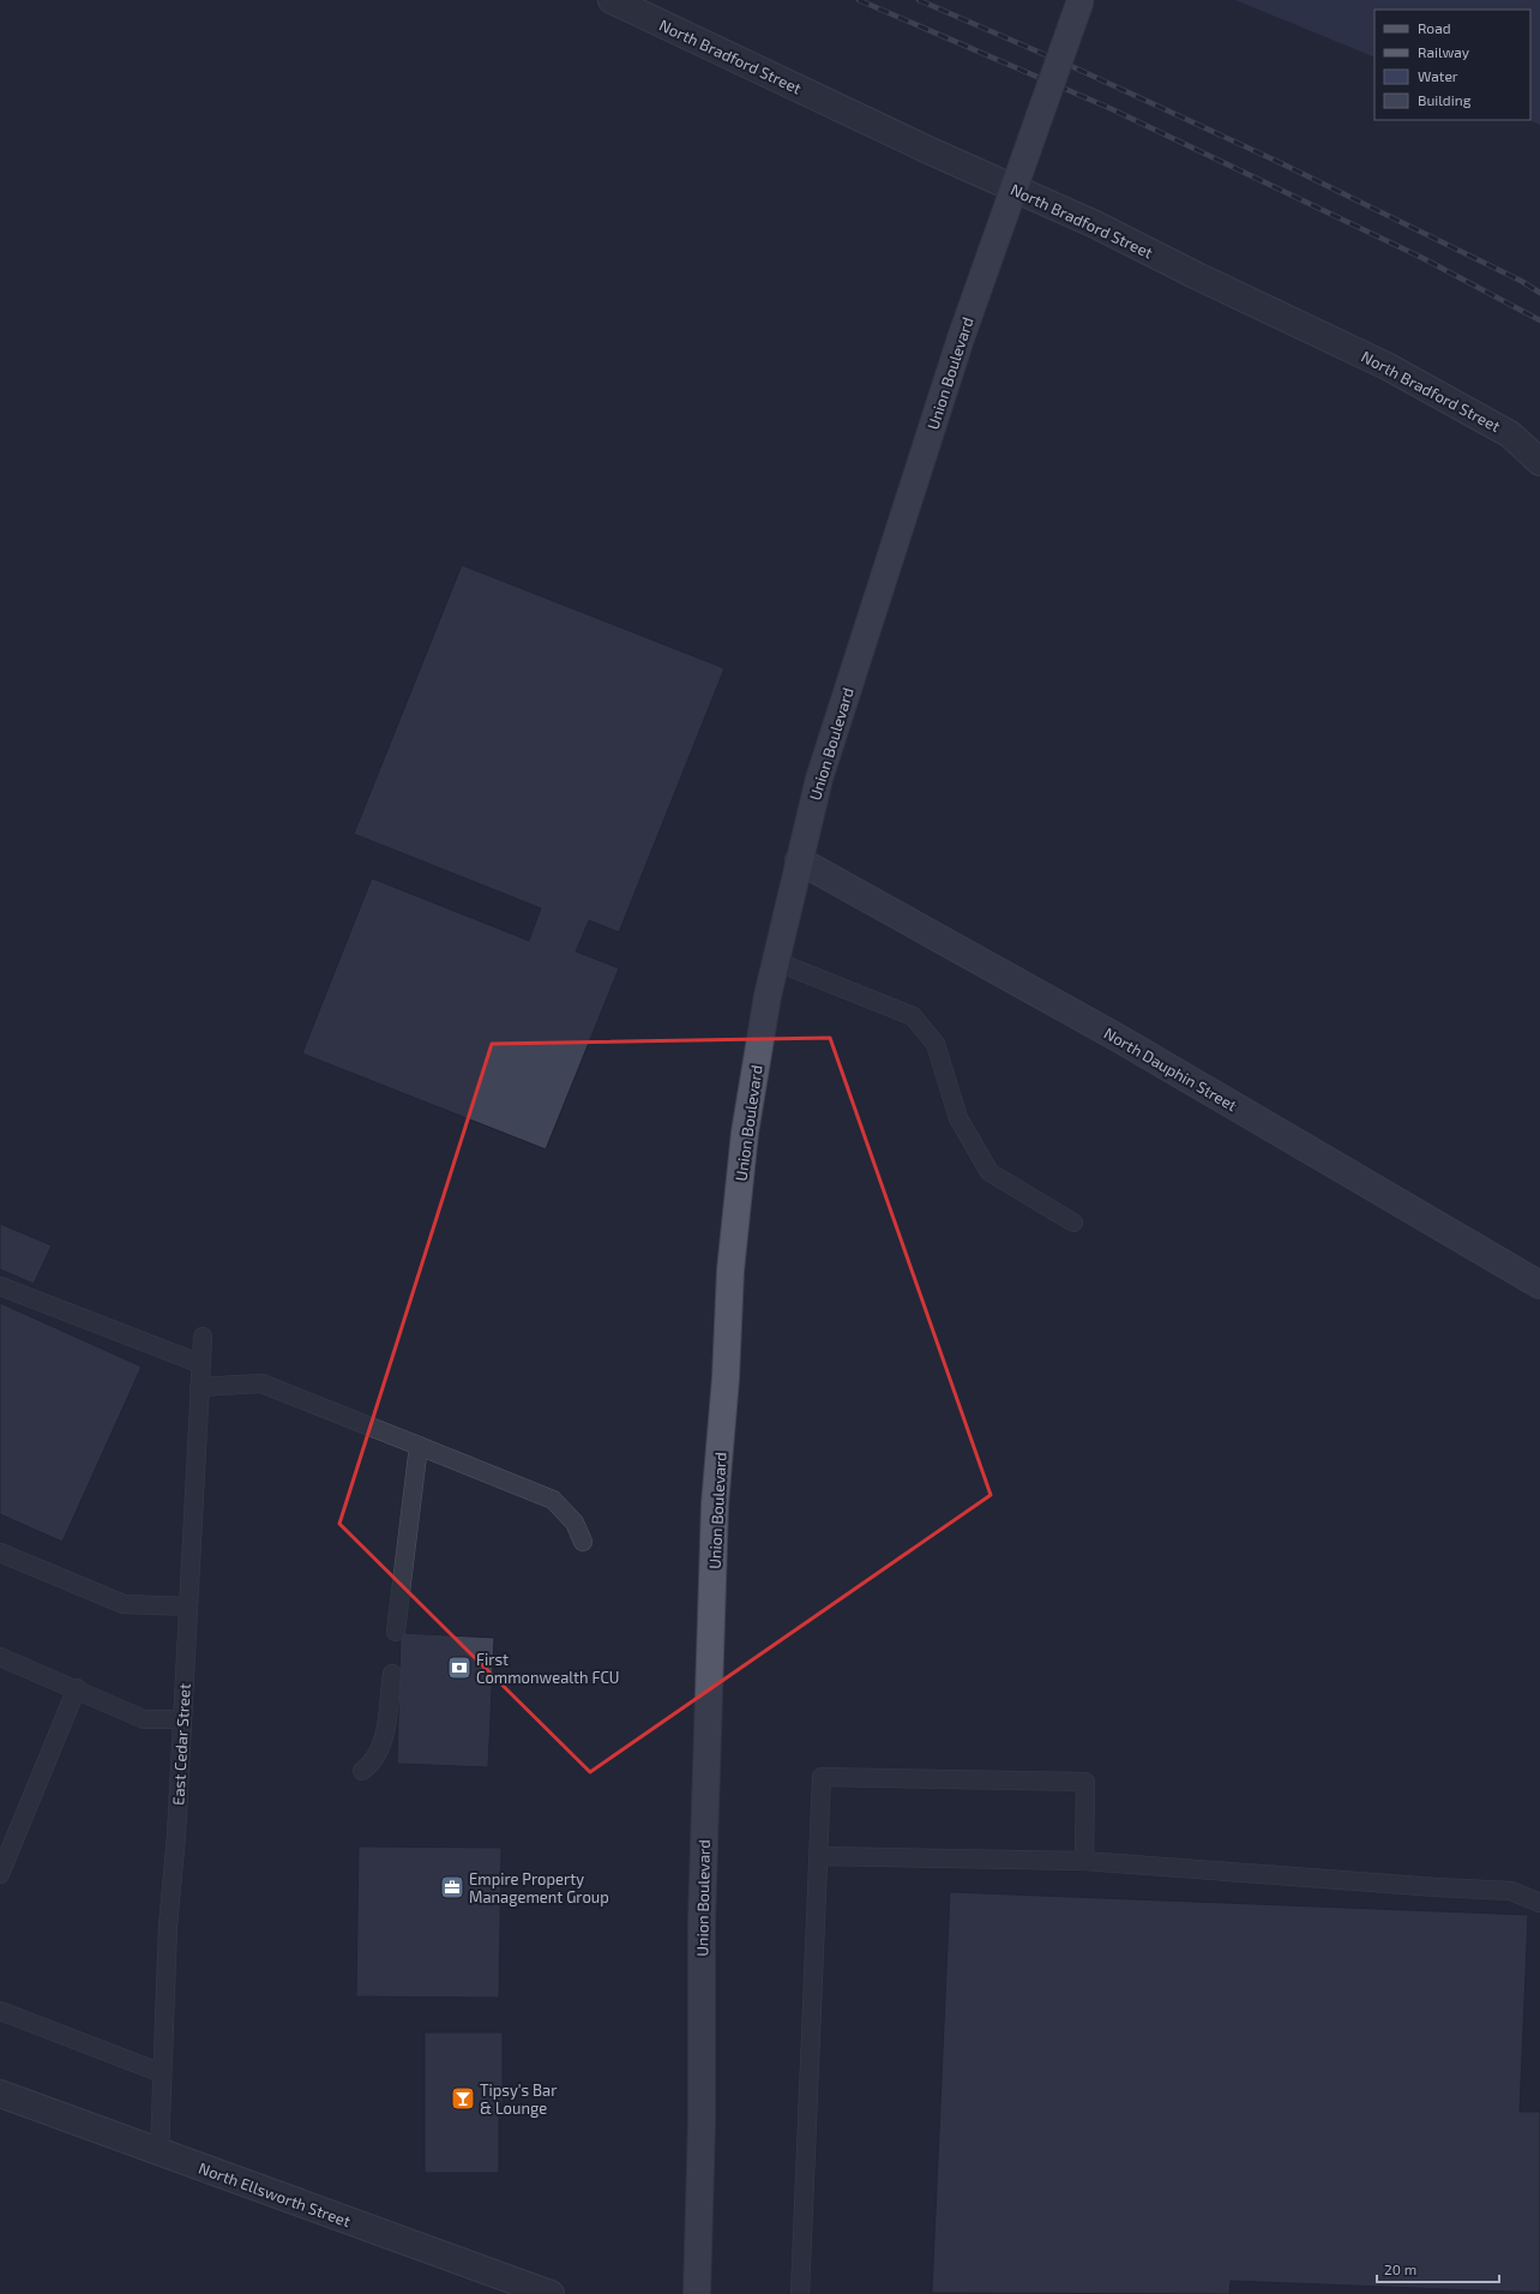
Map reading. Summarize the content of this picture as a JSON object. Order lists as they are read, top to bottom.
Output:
{
  "streets": {
    "main road": ["Union Boulevard"],
    "street": ["North Bradford Street", "North Dauphin Street", "North Ellsworth Street"],
    "lane": ["East Cedar Street"]
  },
  "crossings": [
    ["Union Boulevard", "North Dauphin Street"],
    ["East Cedar Street", "North Ellsworth Street"]
  ],
  "places": {
    "bank": ["First Commonwealth FCU"],
    "office": ["Empire Property Management Group"],
    "bar": ["Tipsy's Bar & Lounge"]
  },
  "legend": [
    "Road",
    "Railway",
    "Water",
    "Building"
  ],
  "scale_bar": "20 m"
}
